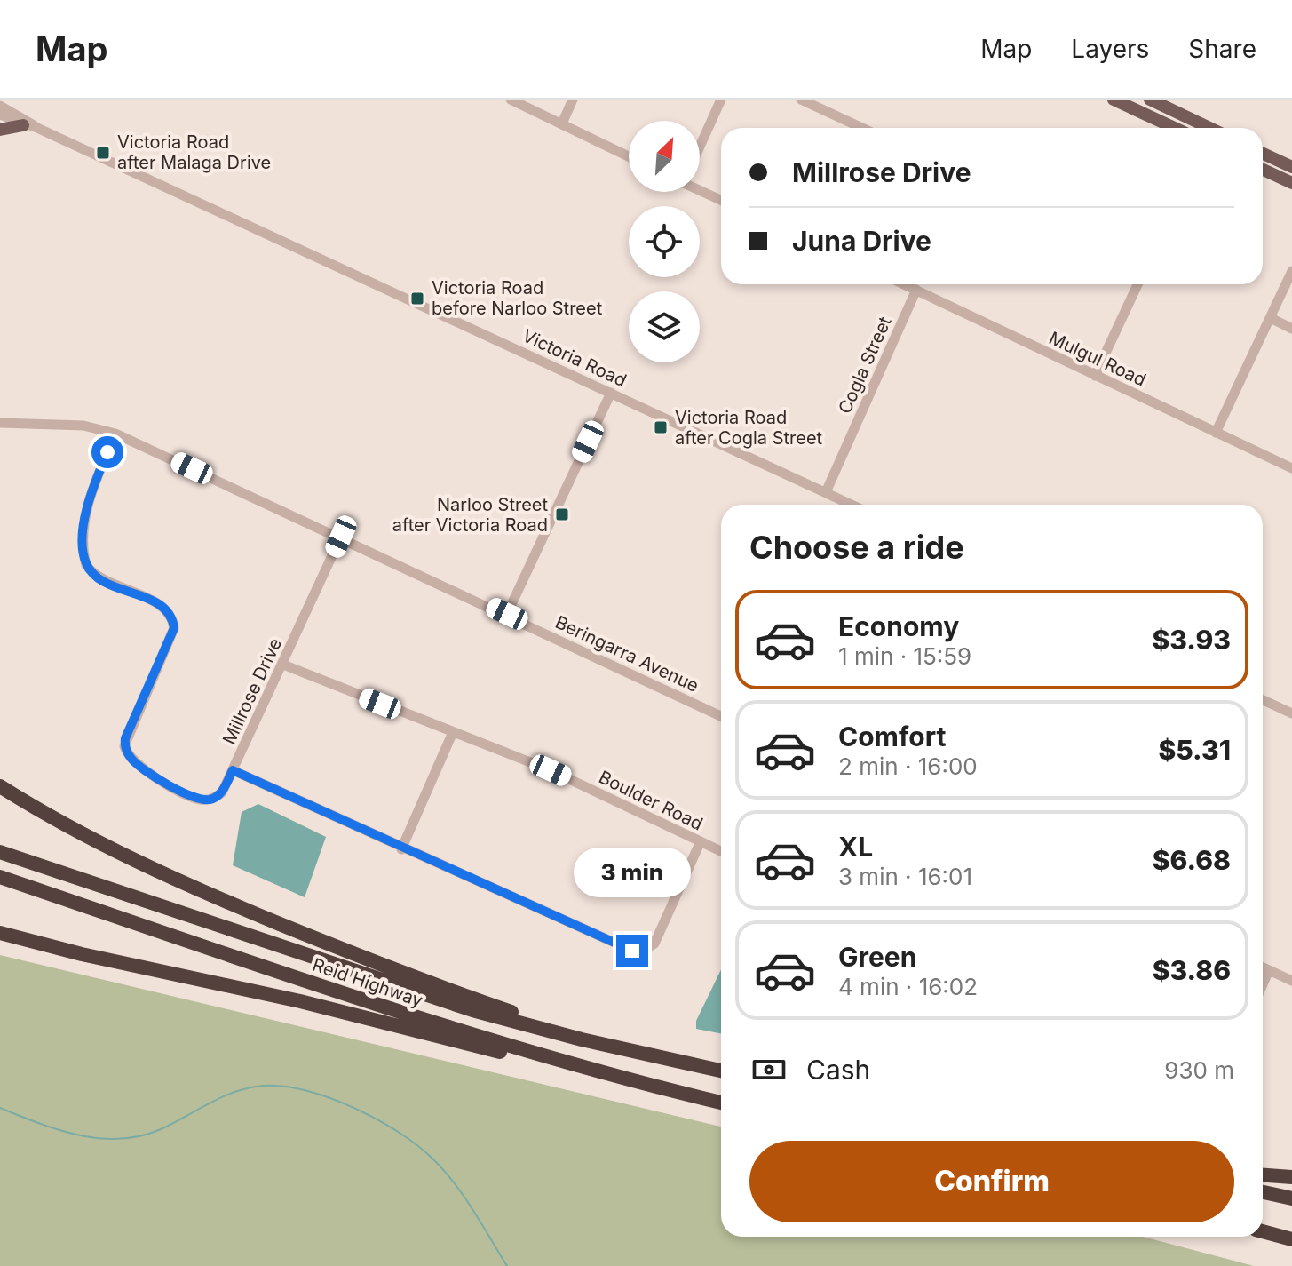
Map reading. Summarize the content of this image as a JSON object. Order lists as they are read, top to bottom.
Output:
{
  "streets": {
    "highway": ["Reid Highway"],
    "street": [
      "Victoria Road",
      "Mulgul Road",
      "Cogla Street",
      "Beringarra Avenue",
      "Millrose Drive",
      "Boulder Road"
    ]
  },
  "crossings": [
    ["Victoria Road", "Cogla Street"],
    ["Mulgul Road", "Cogla Street"],
    ["Beringarra Avenue", "Millrose Drive"],
    ["Millrose Drive", "Boulder Road"]
  ],
  "places": {
    "transit": [
      "Victoria Road after Malaga Drive",
      "Victoria Road before Narloo Street",
      "Victoria Road after Cogla Street",
      "Narloo Street after Victoria Road"
    ]
  },
  "north": "top right",
  "page": {
    "header": "Map",
    "nav": ["Map", "Layers", "Share"],
    "banner": ["Millrose Drive", "Juna Drive"],
    "heading": "Choose a ride",
    "list": [
      {
        "name": "Economy",
        "note": "1 min · 15:59",
        "value": "$3.93"
      },
      {
        "name": "Comfort",
        "note": "2 min · 16:00",
        "value": "$5.31"
      },
      {
        "name": "XL",
        "note": "3 min · 16:01",
        "value": "$6.68"
      },
      {
        "name": "Green",
        "note": "4 min · 16:02",
        "value": "$3.86"
      }
    ],
    "bubble": "3 min",
    "pay": ["Cash", "930 m"],
    "buttons": "Confirm"
  }
}
